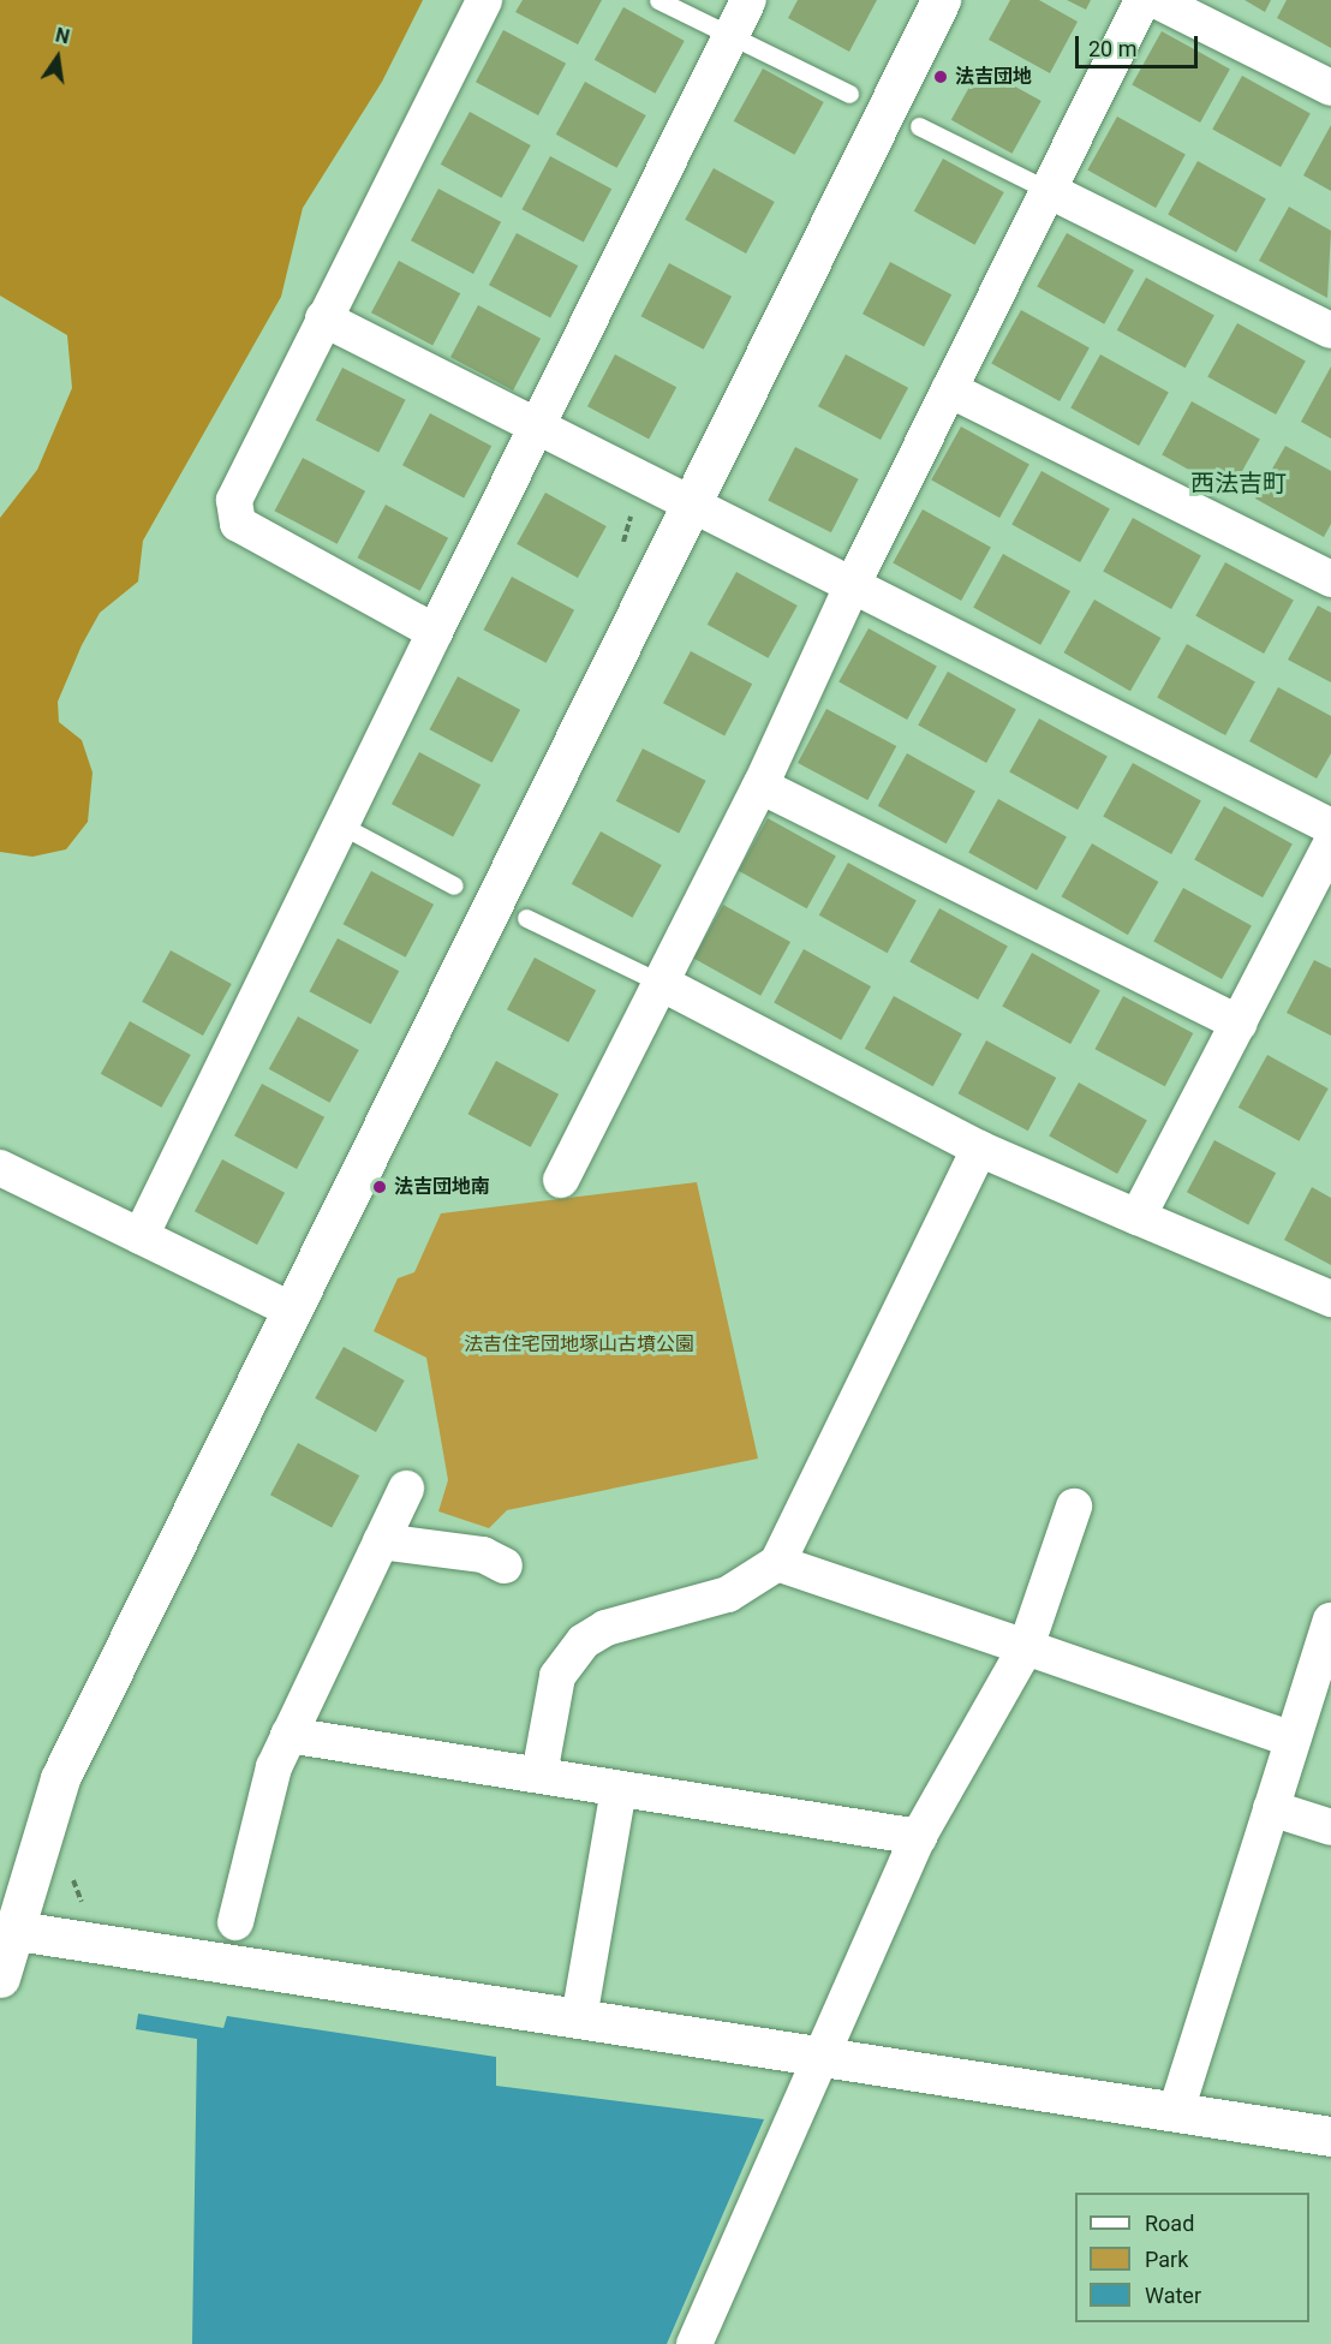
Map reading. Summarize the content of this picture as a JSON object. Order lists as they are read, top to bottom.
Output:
{
  "districts": ["西法吉町"],
  "parks": ["法吉住宅団地塚山古墳公園"],
  "places": ["法吉団地", "法吉団地南"],
  "legend": ["Road", "Park", "Water"],
  "scale_bar": "20 m",
  "north": "top"
}
